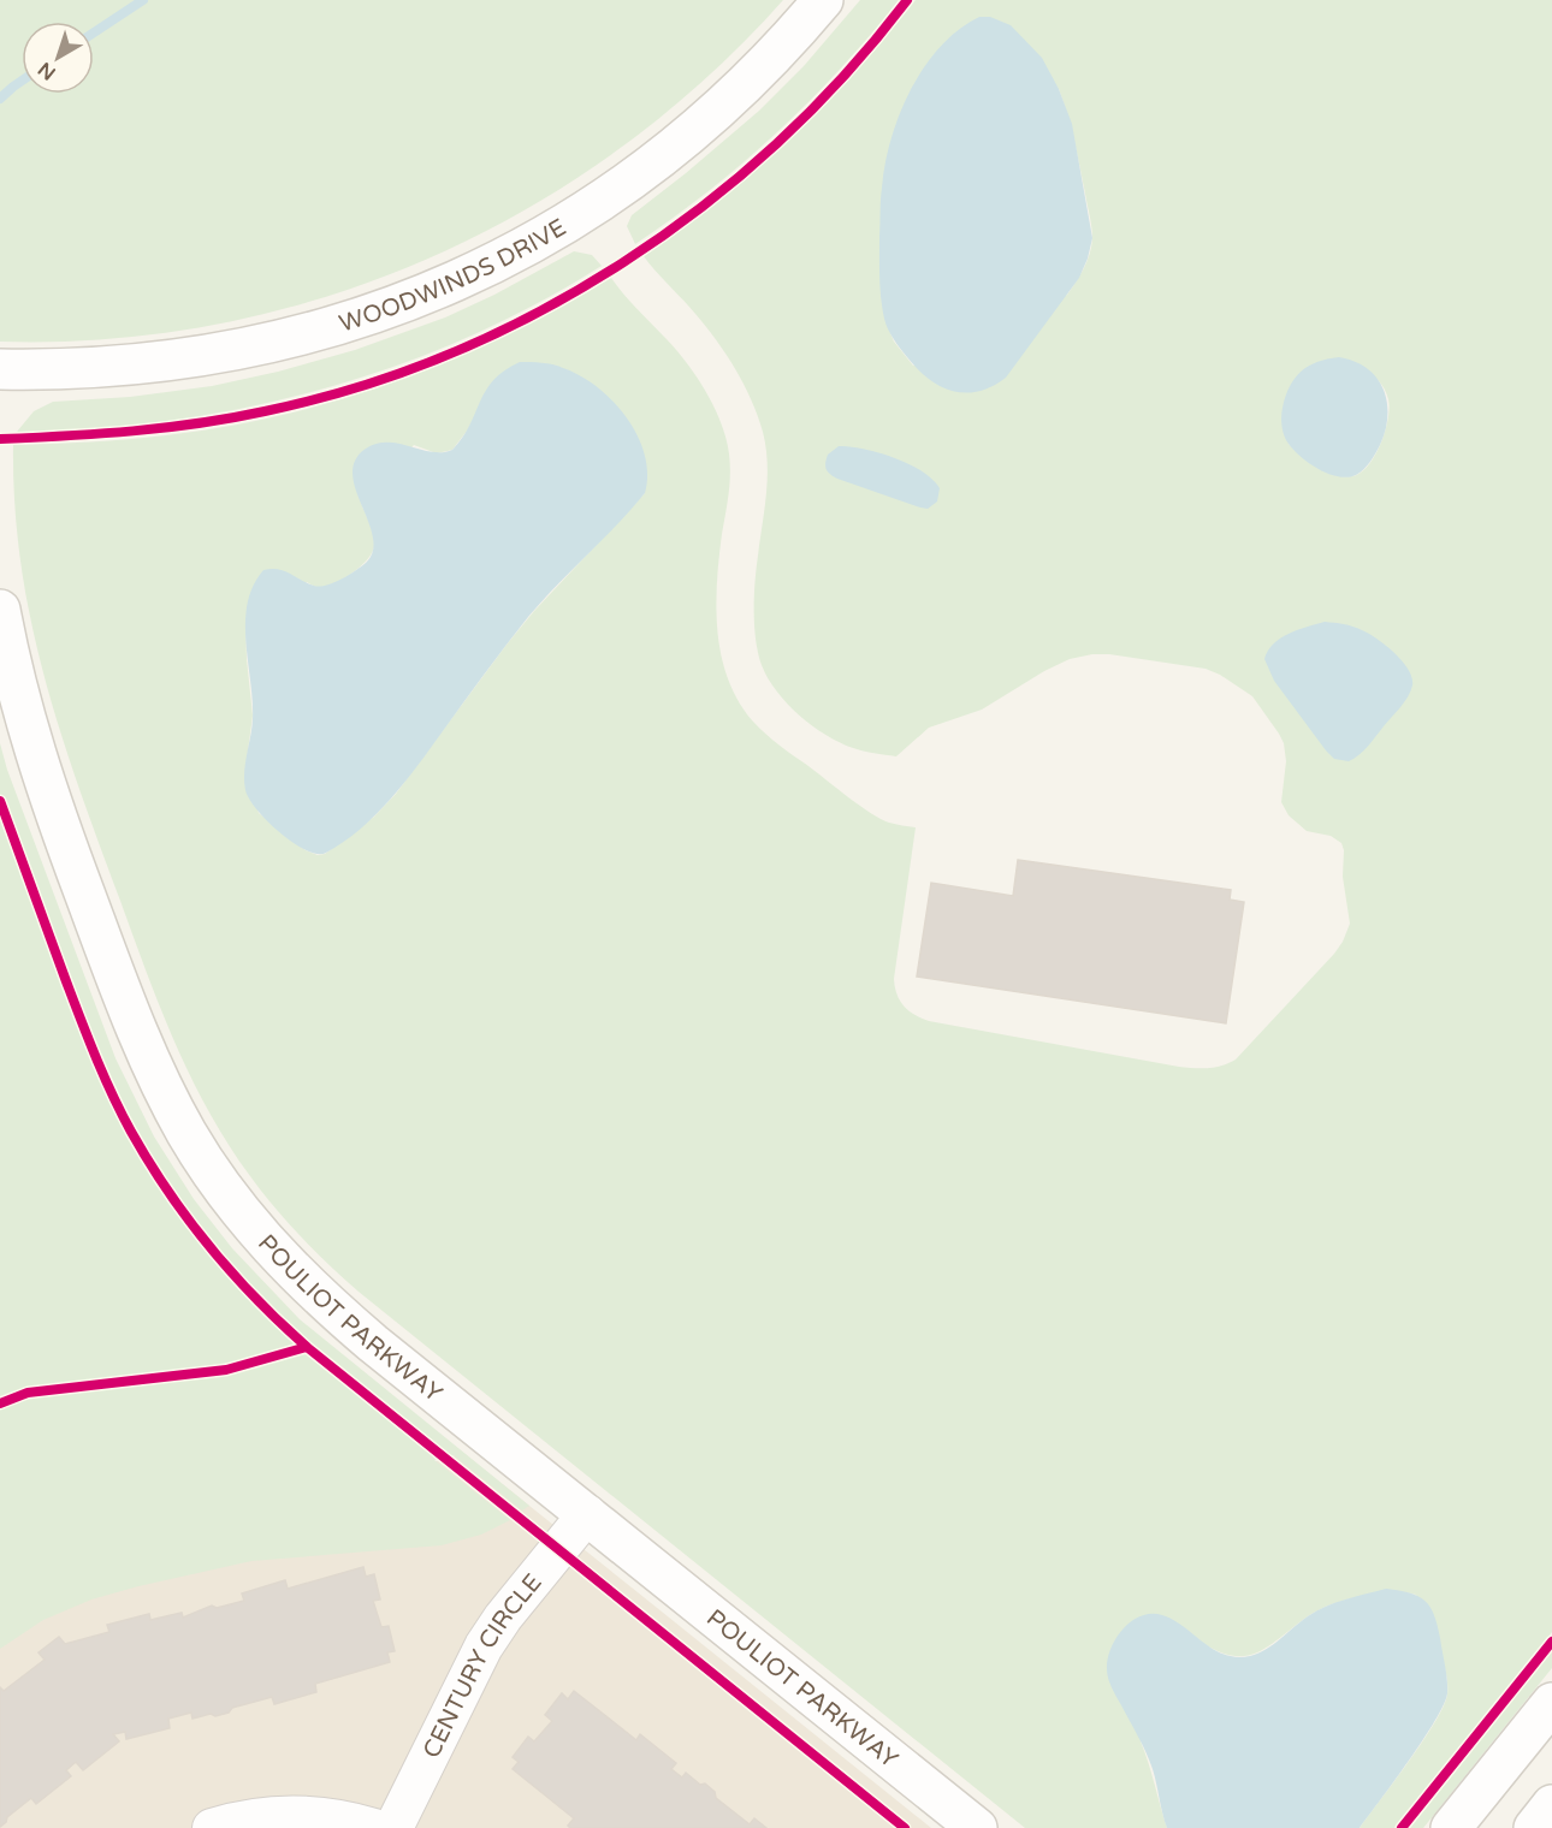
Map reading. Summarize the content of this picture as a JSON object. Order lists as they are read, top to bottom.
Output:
{
  "streets": {
    "street": ["WOODWINDS DRIVE", "POULIOT PARKWAY", "CENTURY CIRCLE"]
  },
  "crossings": [
    ["POULIOT PARKWAY", "CENTURY CIRCLE"]
  ],
  "north": "bottom left"
}
